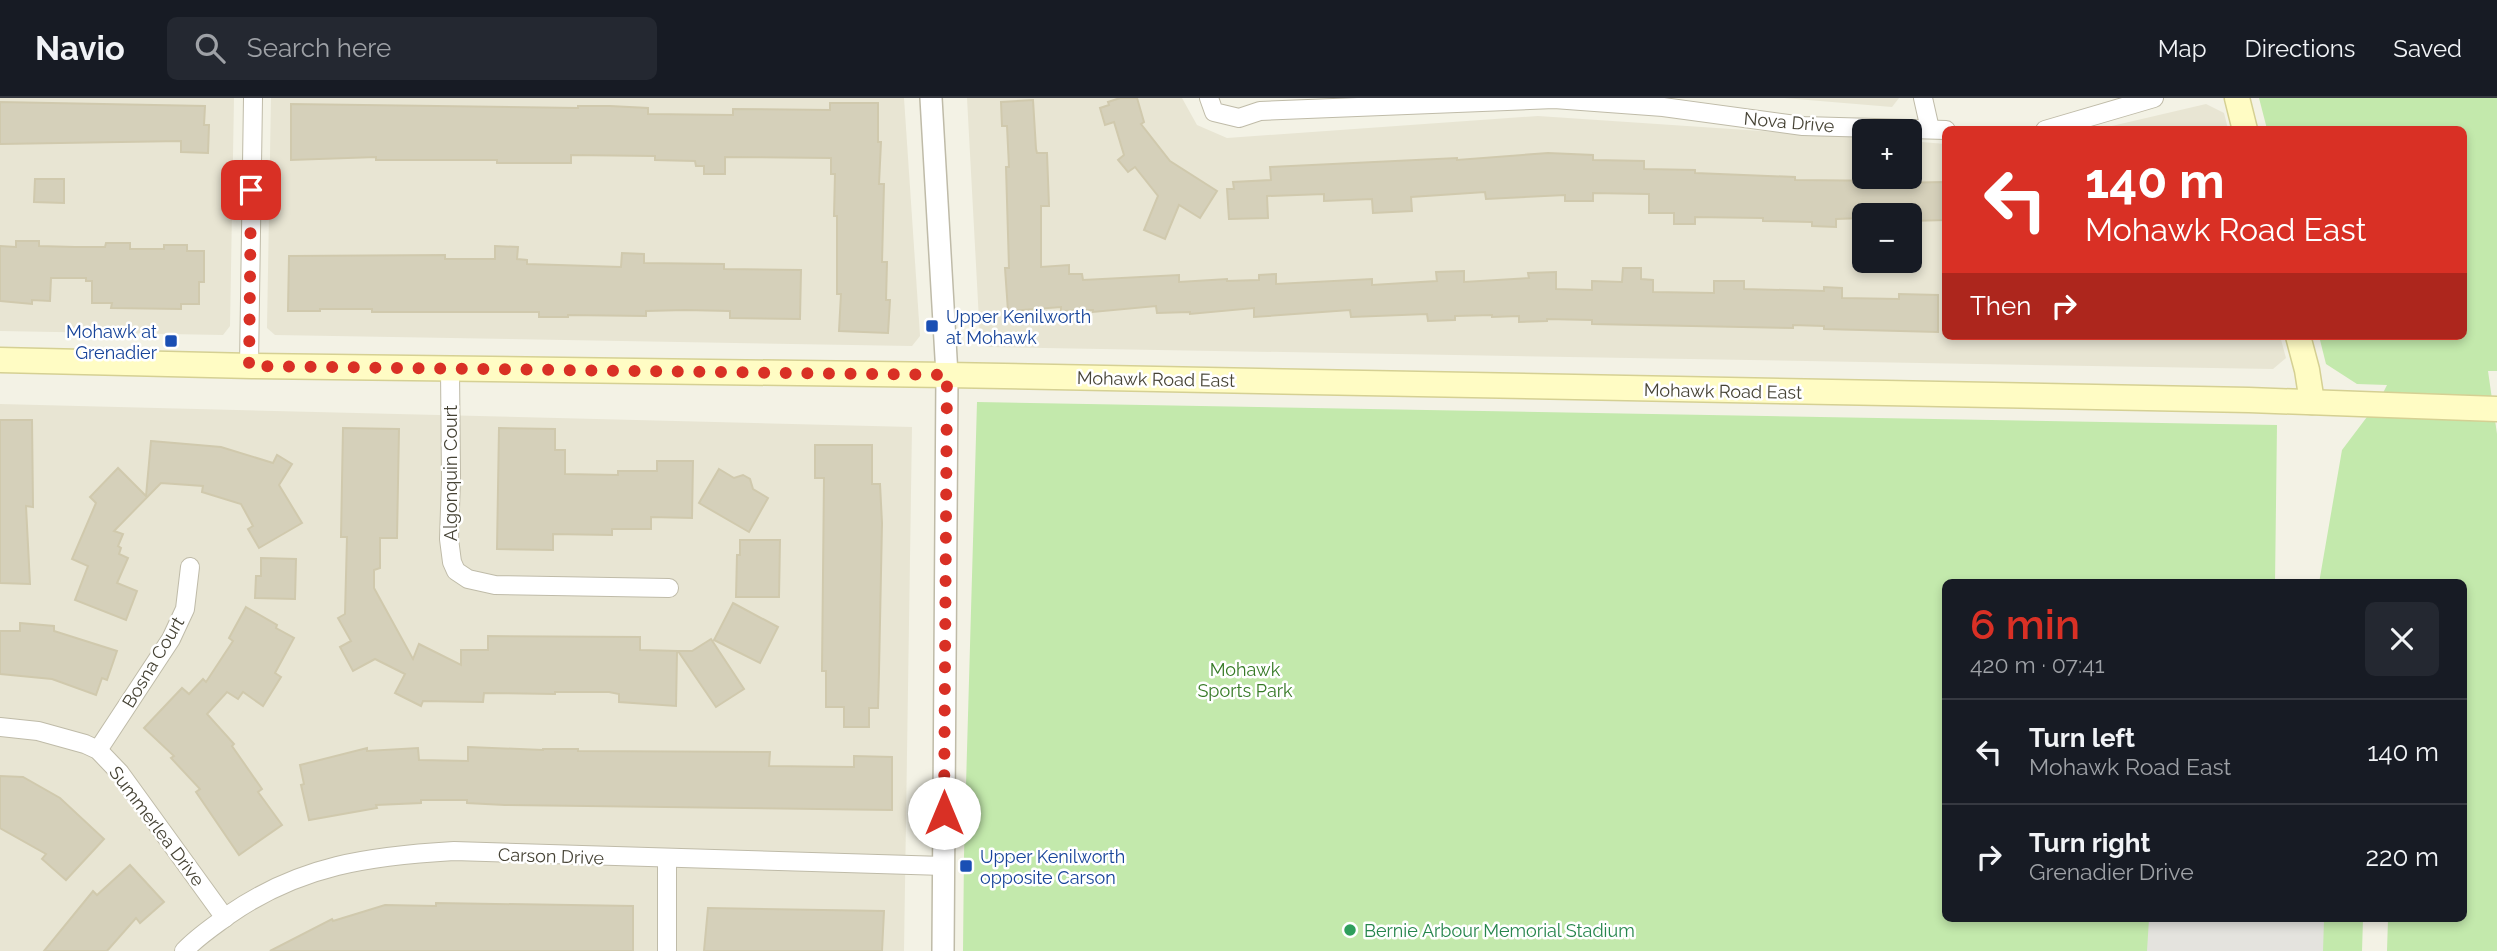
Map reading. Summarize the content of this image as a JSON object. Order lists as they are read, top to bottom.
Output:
{
  "streets": {
    "main road": ["Mohawk Road East"],
    "street": [
      "Nova Drive",
      "Algonquin Court",
      "Bosna Court",
      "Summerlea Drive",
      "Carson Drive"
    ]
  },
  "crossings": [
    ["Mohawk Road East", "Algonquin Court"],
    ["Bosna Court", "Summerlea Drive"],
    ["Summerlea Drive", "Carson Drive"]
  ],
  "parks": ["Mohawk Sports Park"],
  "places": {
    "transit": ["Upper Kenilworth at Mohawk", "Mohawk at Grenadier", "Upper Kenilworth opposite Carson"],
    "other": ["Bernie Arbour Memorial Stadium"]
  },
  "page": {
    "header": "Navio",
    "search": "Search here",
    "nav": ["Map", "Directions", "Saved"],
    "map_buttons": ["+", "−"],
    "turn": ["140 m", "Mohawk Road East"],
    "then": "Then",
    "heading": ["6 min", "420 m · 07:41"],
    "list": [
      {
        "name": "Turn left",
        "note": "Mohawk Road East",
        "value": "140 m"
      },
      {
        "name": "Turn right",
        "note": "Grenadier Drive",
        "value": "220 m"
      }
    ]
  }
}
